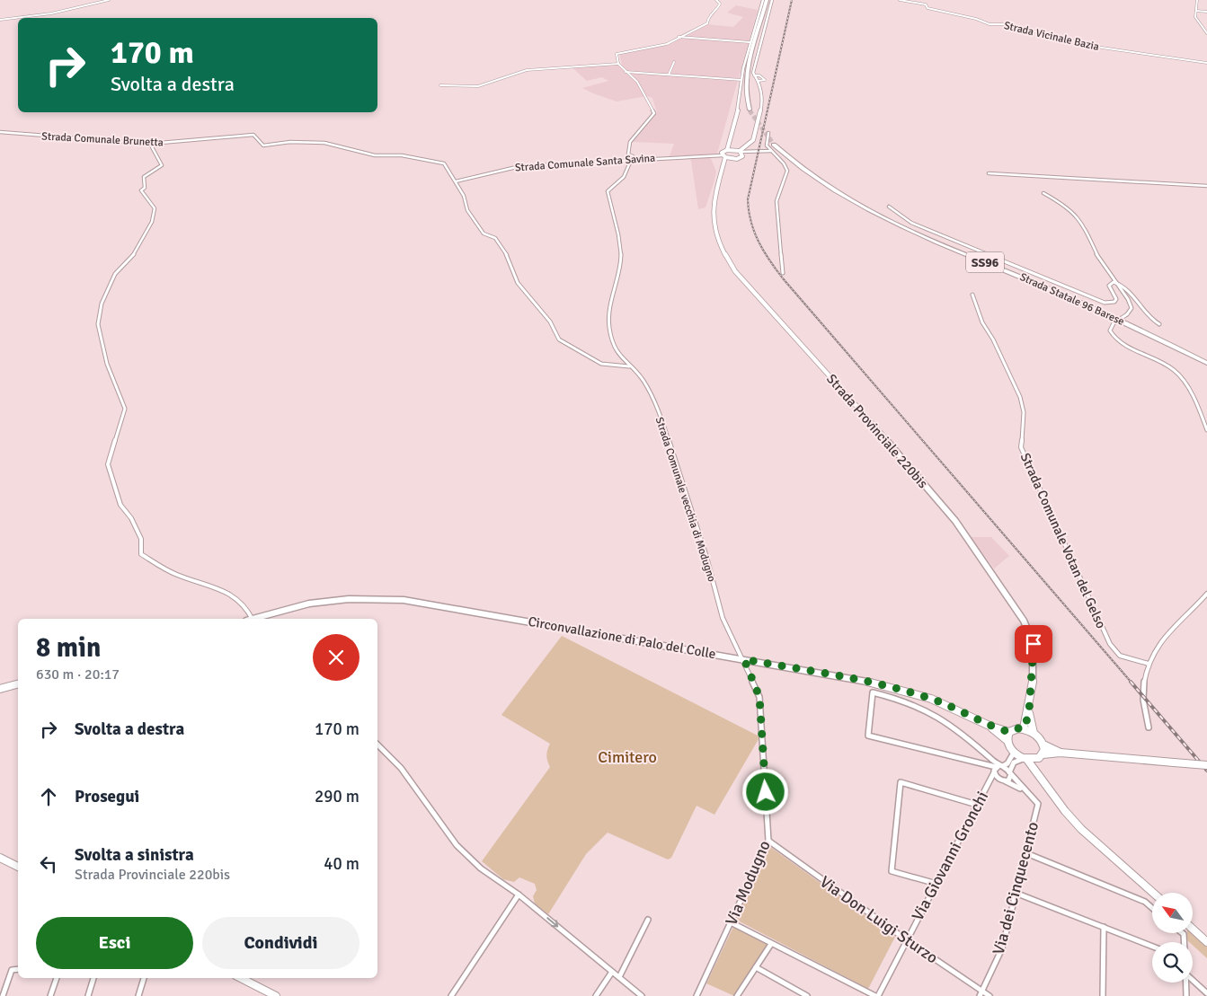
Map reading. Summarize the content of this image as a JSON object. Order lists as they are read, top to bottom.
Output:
{
  "streets": {
    "highway": ["SS96", "Strada Statale 96 Barese"],
    "street": [
      "Strada Vicinale Bazia",
      "Strada Comunale Brunetta",
      "Strada Comunale Santa Savina",
      "Strada Provinciale 220bis",
      "Strada Comunale vecchia di Modugno",
      "Strada Comunale Votan del Gelso",
      "Circonvallazione di Palo del Colle",
      "Via Giovanni Gronchi",
      "Via Modugno",
      "Via dei Cinquecento",
      "Via Don Luigi Sturzo"
    ]
  },
  "crossings": [
    ["Strada Comunale Brunetta", "Strada Comunale Santa Savina"],
    ["Strada Comunale Brunetta", "Strada Comunale vecchia di Modugno"],
    ["Strada Comunale Santa Savina", "Strada Provinciale 220bis"],
    ["Strada Comunale Santa Savina", "Strada Comunale vecchia di Modugno"],
    ["Strada Comunale vecchia di Modugno", "Circonvallazione di Palo del Colle"],
    ["Strada Comunale vecchia di Modugno", "Via Modugno"],
    ["Circonvallazione di Palo del Colle", "Via Modugno"],
    ["Via Giovanni Gronchi", "Via Don Luigi Sturzo"],
    ["Via Modugno", "Via Don Luigi Sturzo"],
    ["Via dei Cinquecento", "Via Don Luigi Sturzo"]
  ],
  "parks": ["Cimitero"],
  "north": "top left",
  "page": {
    "turn": ["170 m", "Svolta a destra"],
    "heading": ["8 min", "630 m · 20:17"],
    "list": [
      {
        "name": "Svolta a destra",
        "value": "170 m"
      },
      {
        "name": "Prosegui",
        "value": "290 m"
      },
      {
        "name": "Svolta a sinistra",
        "note": "Strada Provinciale 220bis",
        "value": "40 m"
      }
    ],
    "buttons": ["Esci", "Condividi"]
  }
}
